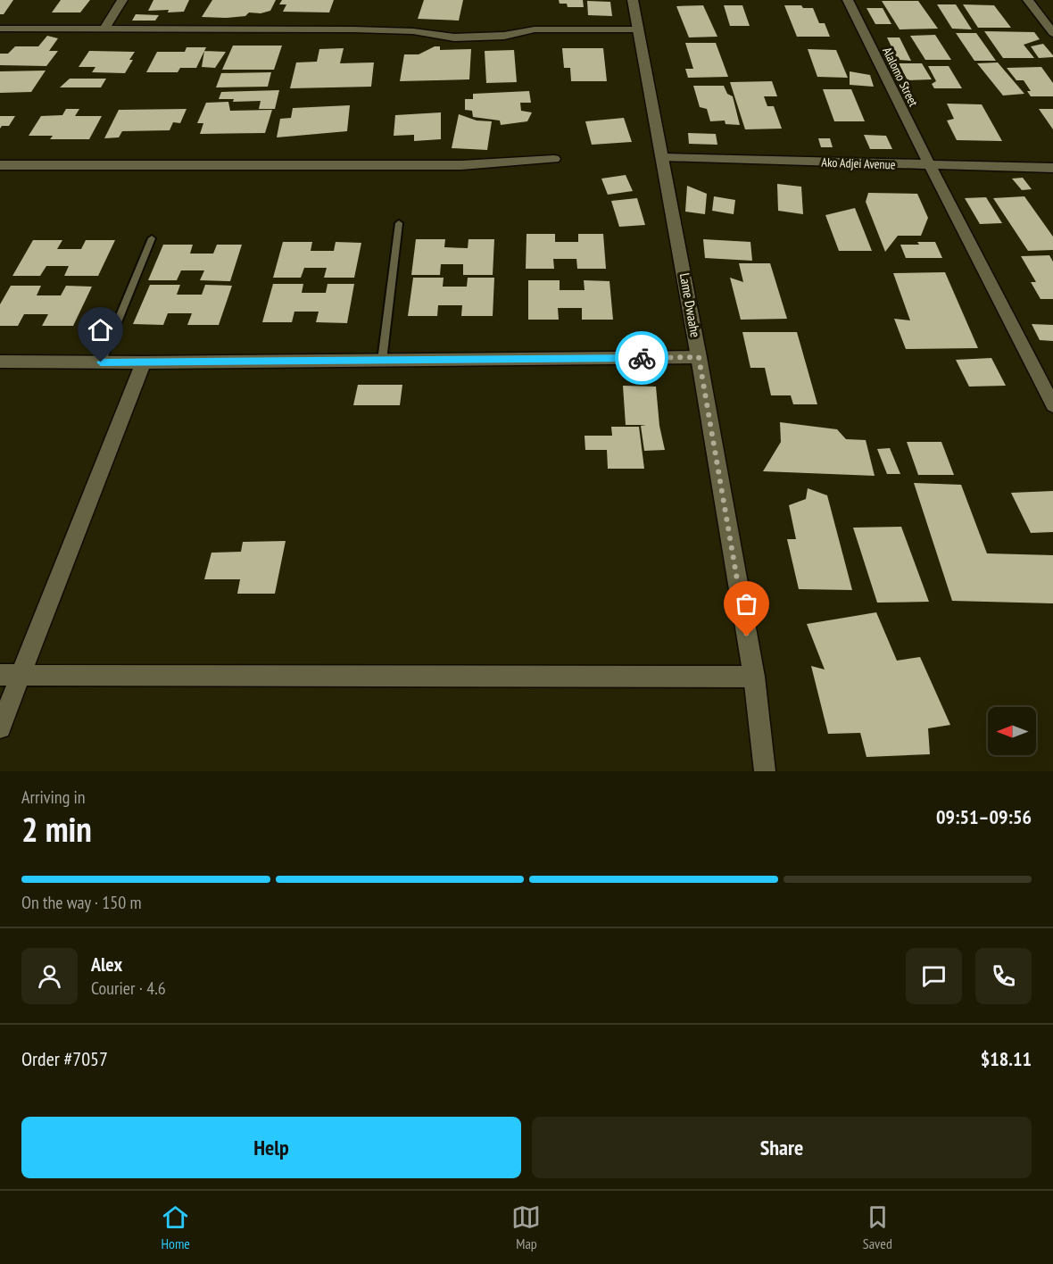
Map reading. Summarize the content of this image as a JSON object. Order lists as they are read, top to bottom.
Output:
{
  "streets": {
    "street": ["Alalomo Street", "Ako Adjei Avenue", "Lame Dwaahe"]
  },
  "crossings": [
    ["Alalomo Street", "Ako Adjei Avenue"],
    ["Ako Adjei Avenue", "Lame Dwaahe"]
  ],
  "north": "left",
  "page": {
    "heading": ["2 min", "Arriving in", "09:51–09:56"],
    "panel": [
      "Alex",
      "Courier · 4.6",
      "Order #7057",
      "$18.11"
    ],
    "bar": "On the way · 150 m",
    "buttons": ["Help", "Share"],
    "tabs": ["Home", "Map", "Saved"]
  }
}
